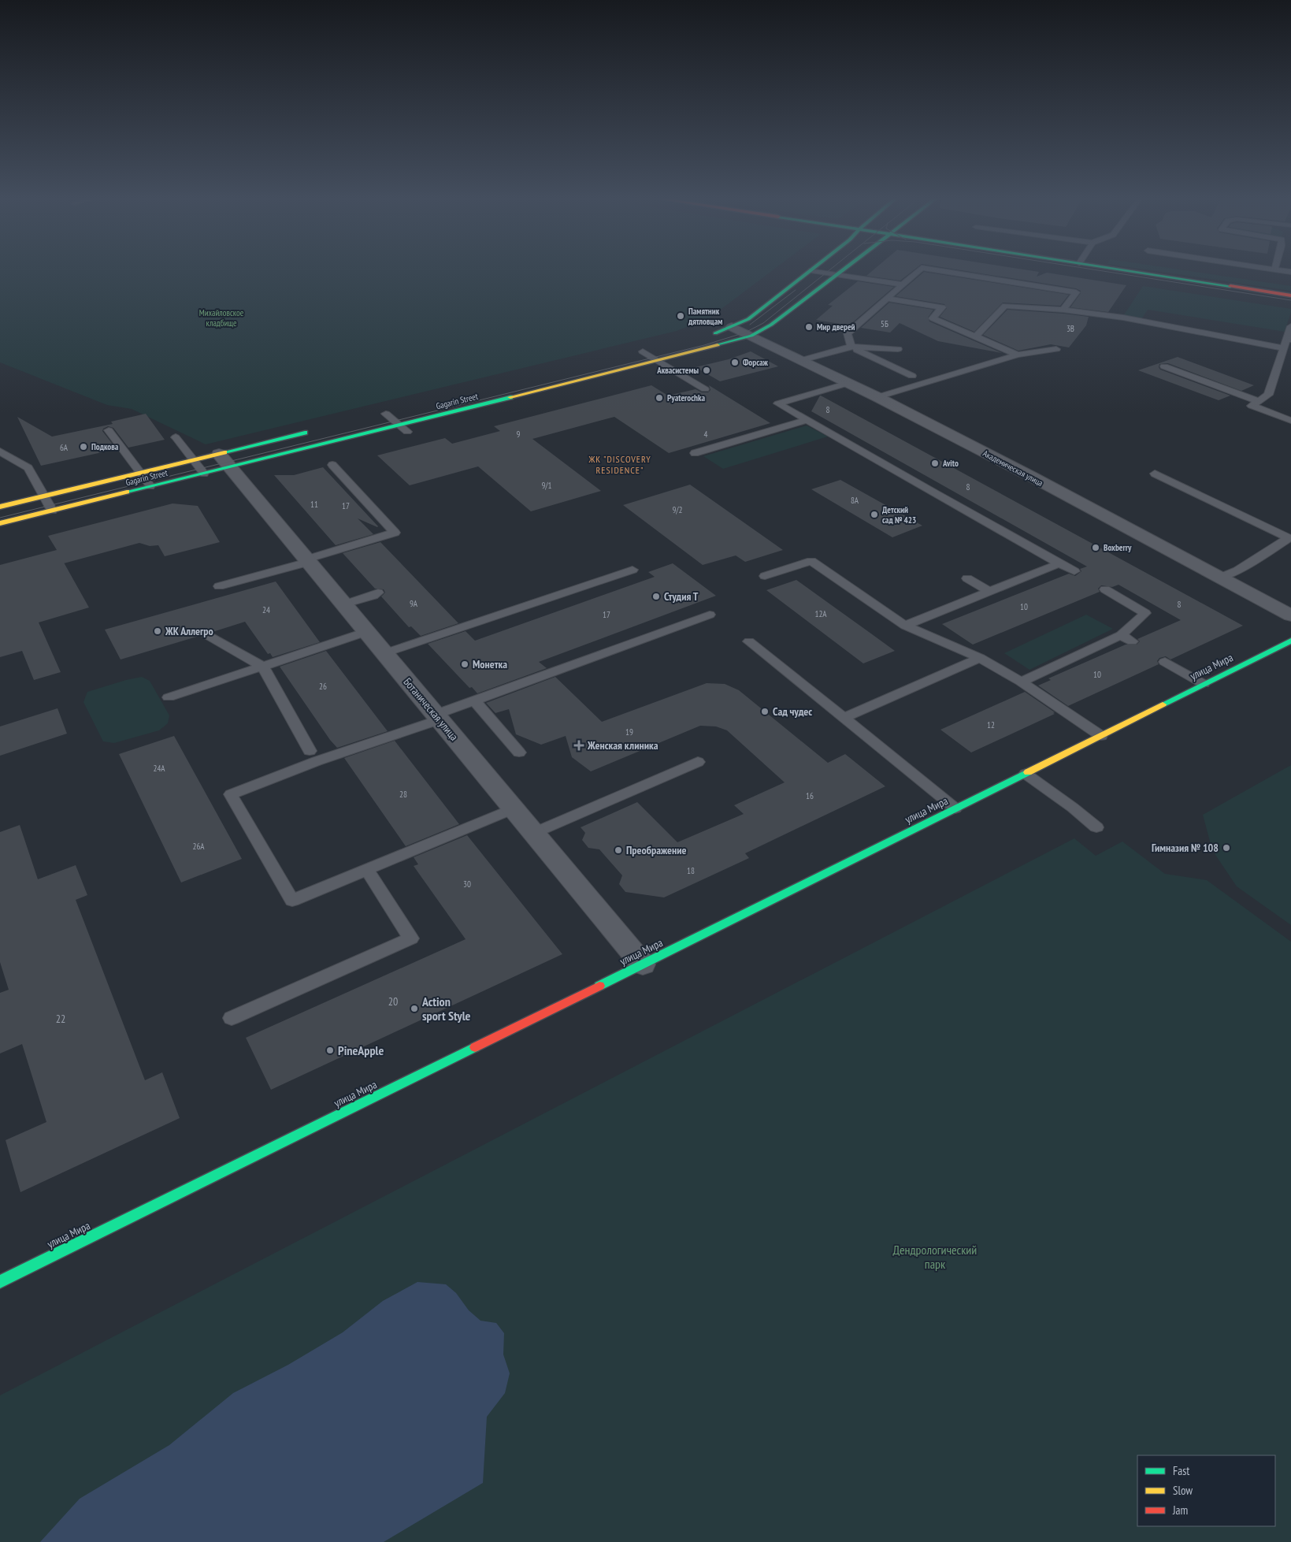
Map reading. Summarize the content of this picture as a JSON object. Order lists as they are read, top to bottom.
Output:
{
  "streets": {
    "main road": ["Gagarin Street", "улица Мира"],
    "street": ["Академическая улица", "Ботаническая улица"]
  },
  "crossings": [
    ["Gagarin Street", "Академическая улица"],
    ["Gagarin Street", "Ботаническая улица"],
    ["улица Мира", "Ботаническая улица"]
  ],
  "districts": ["ЖК \"DISCOVERY RESIDENCE\""],
  "parks": ["Михайловское кладбище", "Дендрологический парк"],
  "places": {
    "other": [
      "Памятник дятловцам",
      "Мир дверей",
      "Форсаж",
      "Аквасистемы",
      "Pyaterochka",
      "Подкова",
      "Avito",
      "Детский сад № 423",
      "Boxberry",
      "Студия Т",
      "ЖК Аллегро",
      "Монетка",
      "Сад чудес",
      "Гимназия № 108",
      "Преображение",
      "Action sport Style",
      "PineApple"
    ],
    "health": ["Женская клиника"]
  },
  "house_numbers": [
    "5Б",
    "3В",
    "8",
    "9",
    "4",
    "6А",
    "9/1",
    "8",
    "8А",
    "11",
    "17",
    "9/2",
    "9А",
    "8",
    "10",
    "24",
    "12А",
    "17",
    "10",
    "26",
    "12",
    "19",
    "24А",
    "28",
    "16",
    "26А",
    "18",
    "30",
    "20",
    "22"
  ],
  "legend": ["Fast", "Slow", "Jam"]
}
